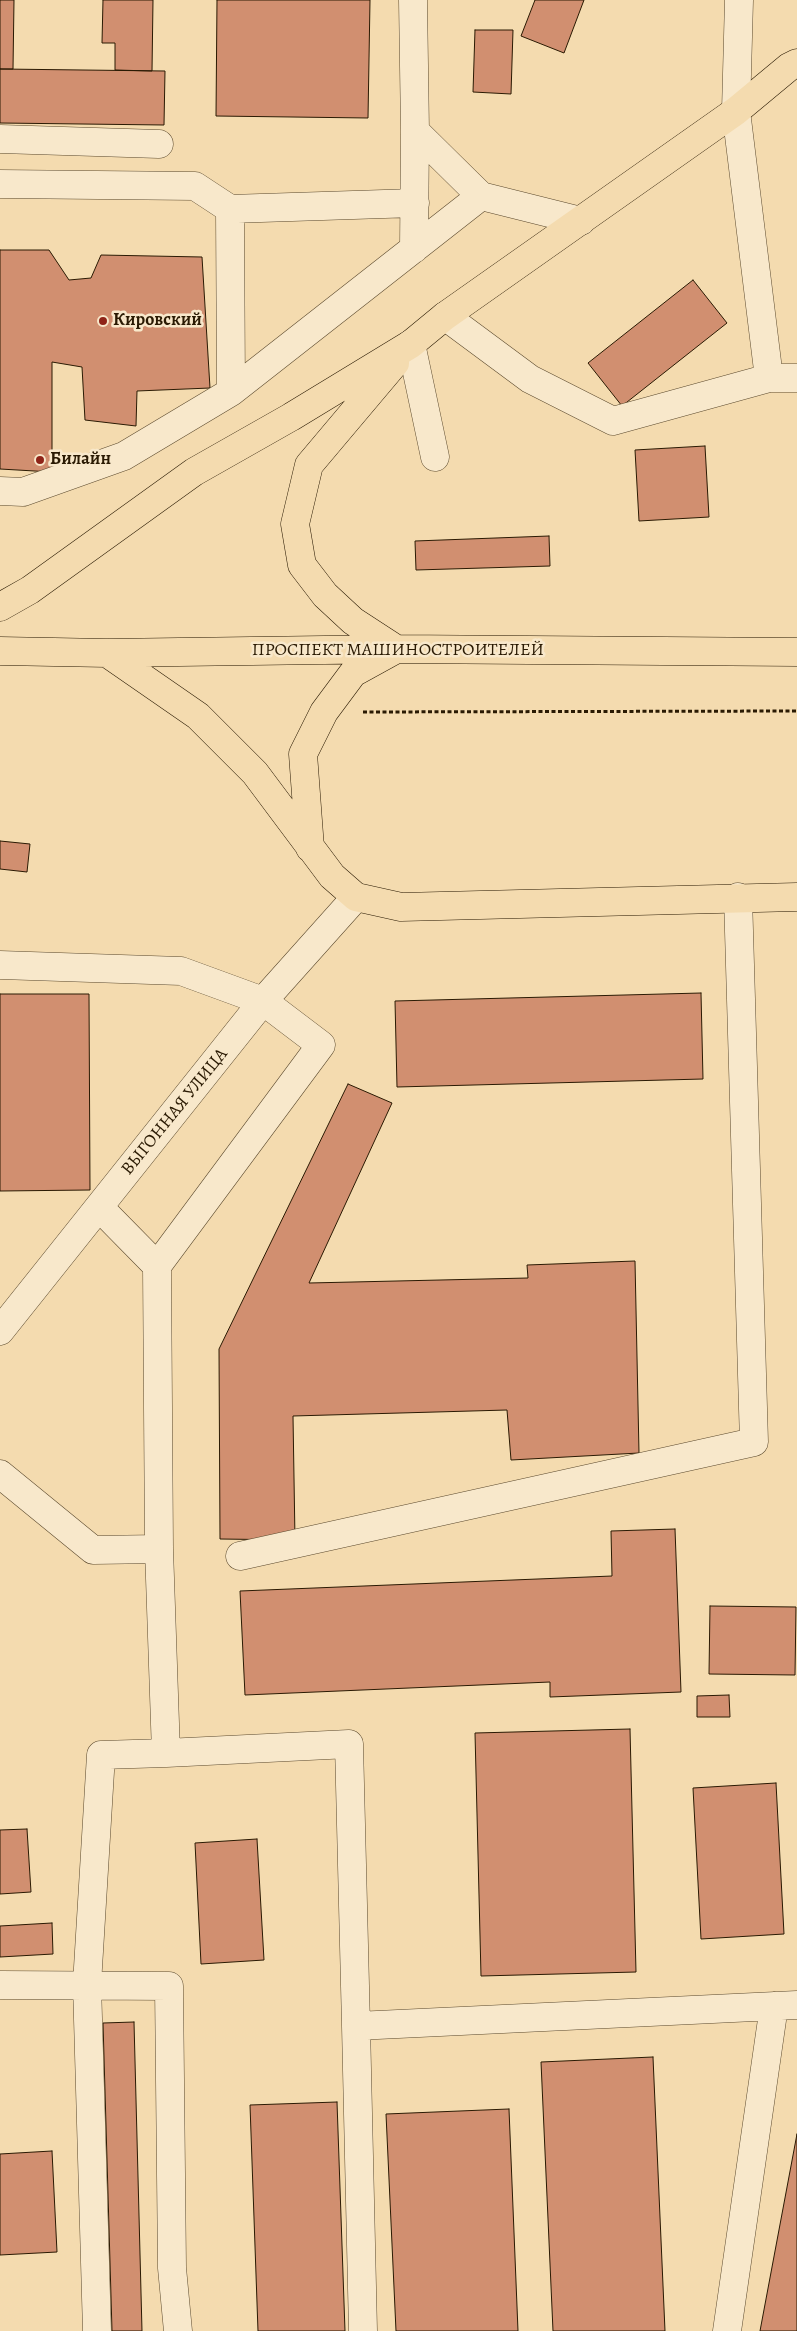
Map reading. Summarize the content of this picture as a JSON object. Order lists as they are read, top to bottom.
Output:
{
  "streets": {
    "main road": ["ПРОСПЕКТ МАШИНОСТРОИТЕЛЕЙ"],
    "street": ["ВЫГОННАЯ УЛИЦА"]
  },
  "places": ["Кировский", "Билайн"]
}
